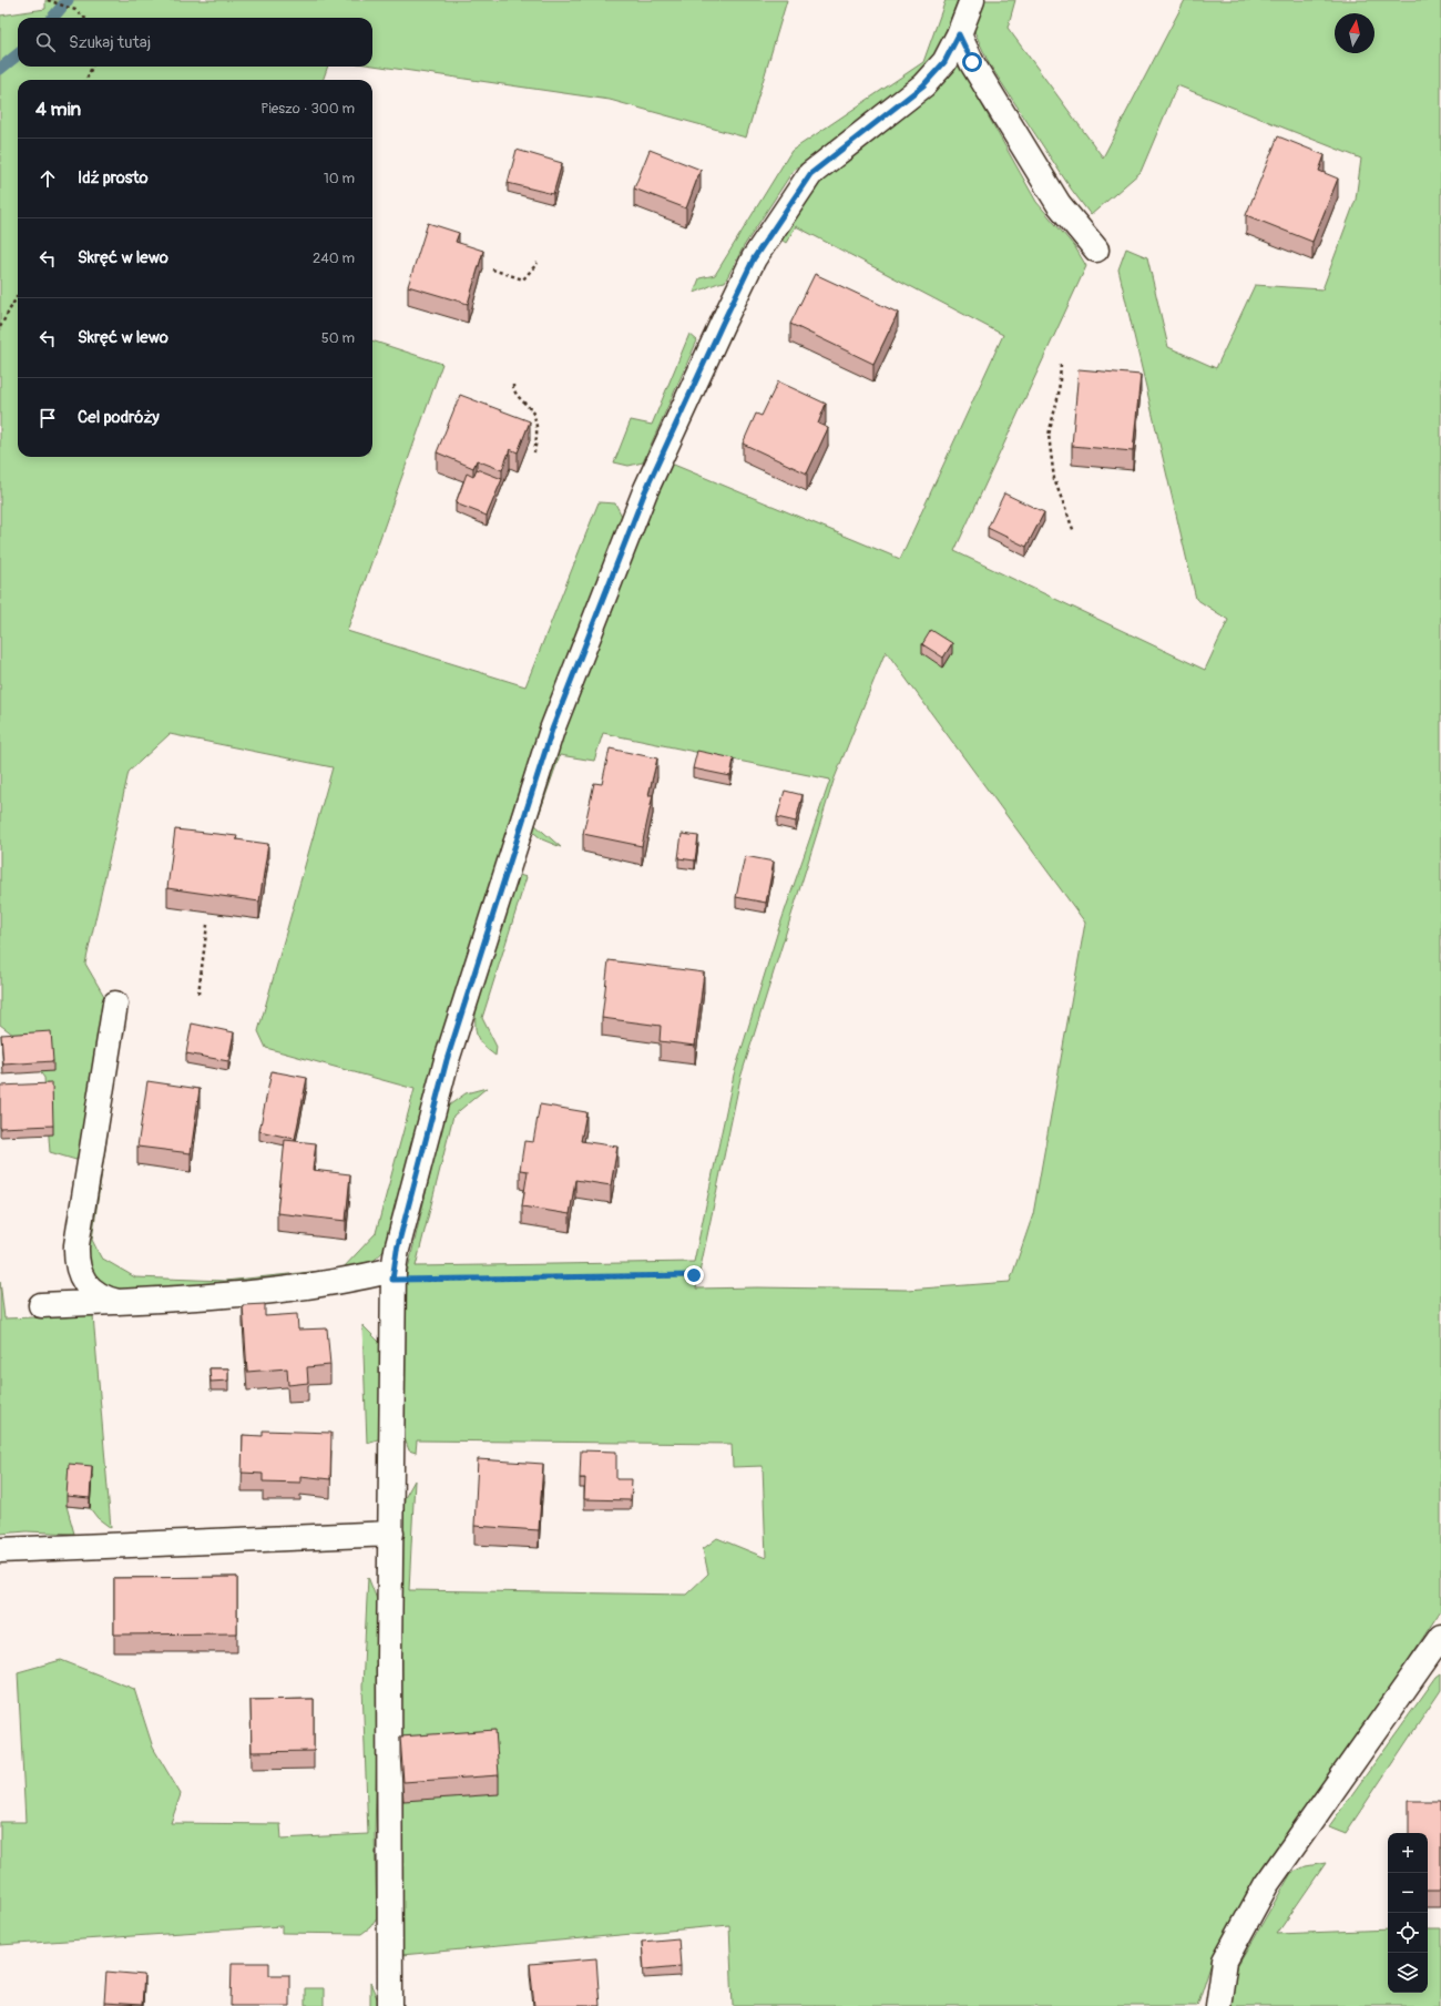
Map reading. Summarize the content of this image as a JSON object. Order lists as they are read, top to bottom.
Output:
{
  "north": "top",
  "page": {
    "search": "Szukaj tutaj",
    "heading": ["4 min", "Pieszo · 300 m"],
    "list": [
      ["Idź prosto", "10 m"],
      ["Skręć w lewo", "240 m"],
      ["Skręć w lewo", "50 m"],
      "Cel podróży"
    ],
    "map_buttons": ["+", "−"]
  }
}
